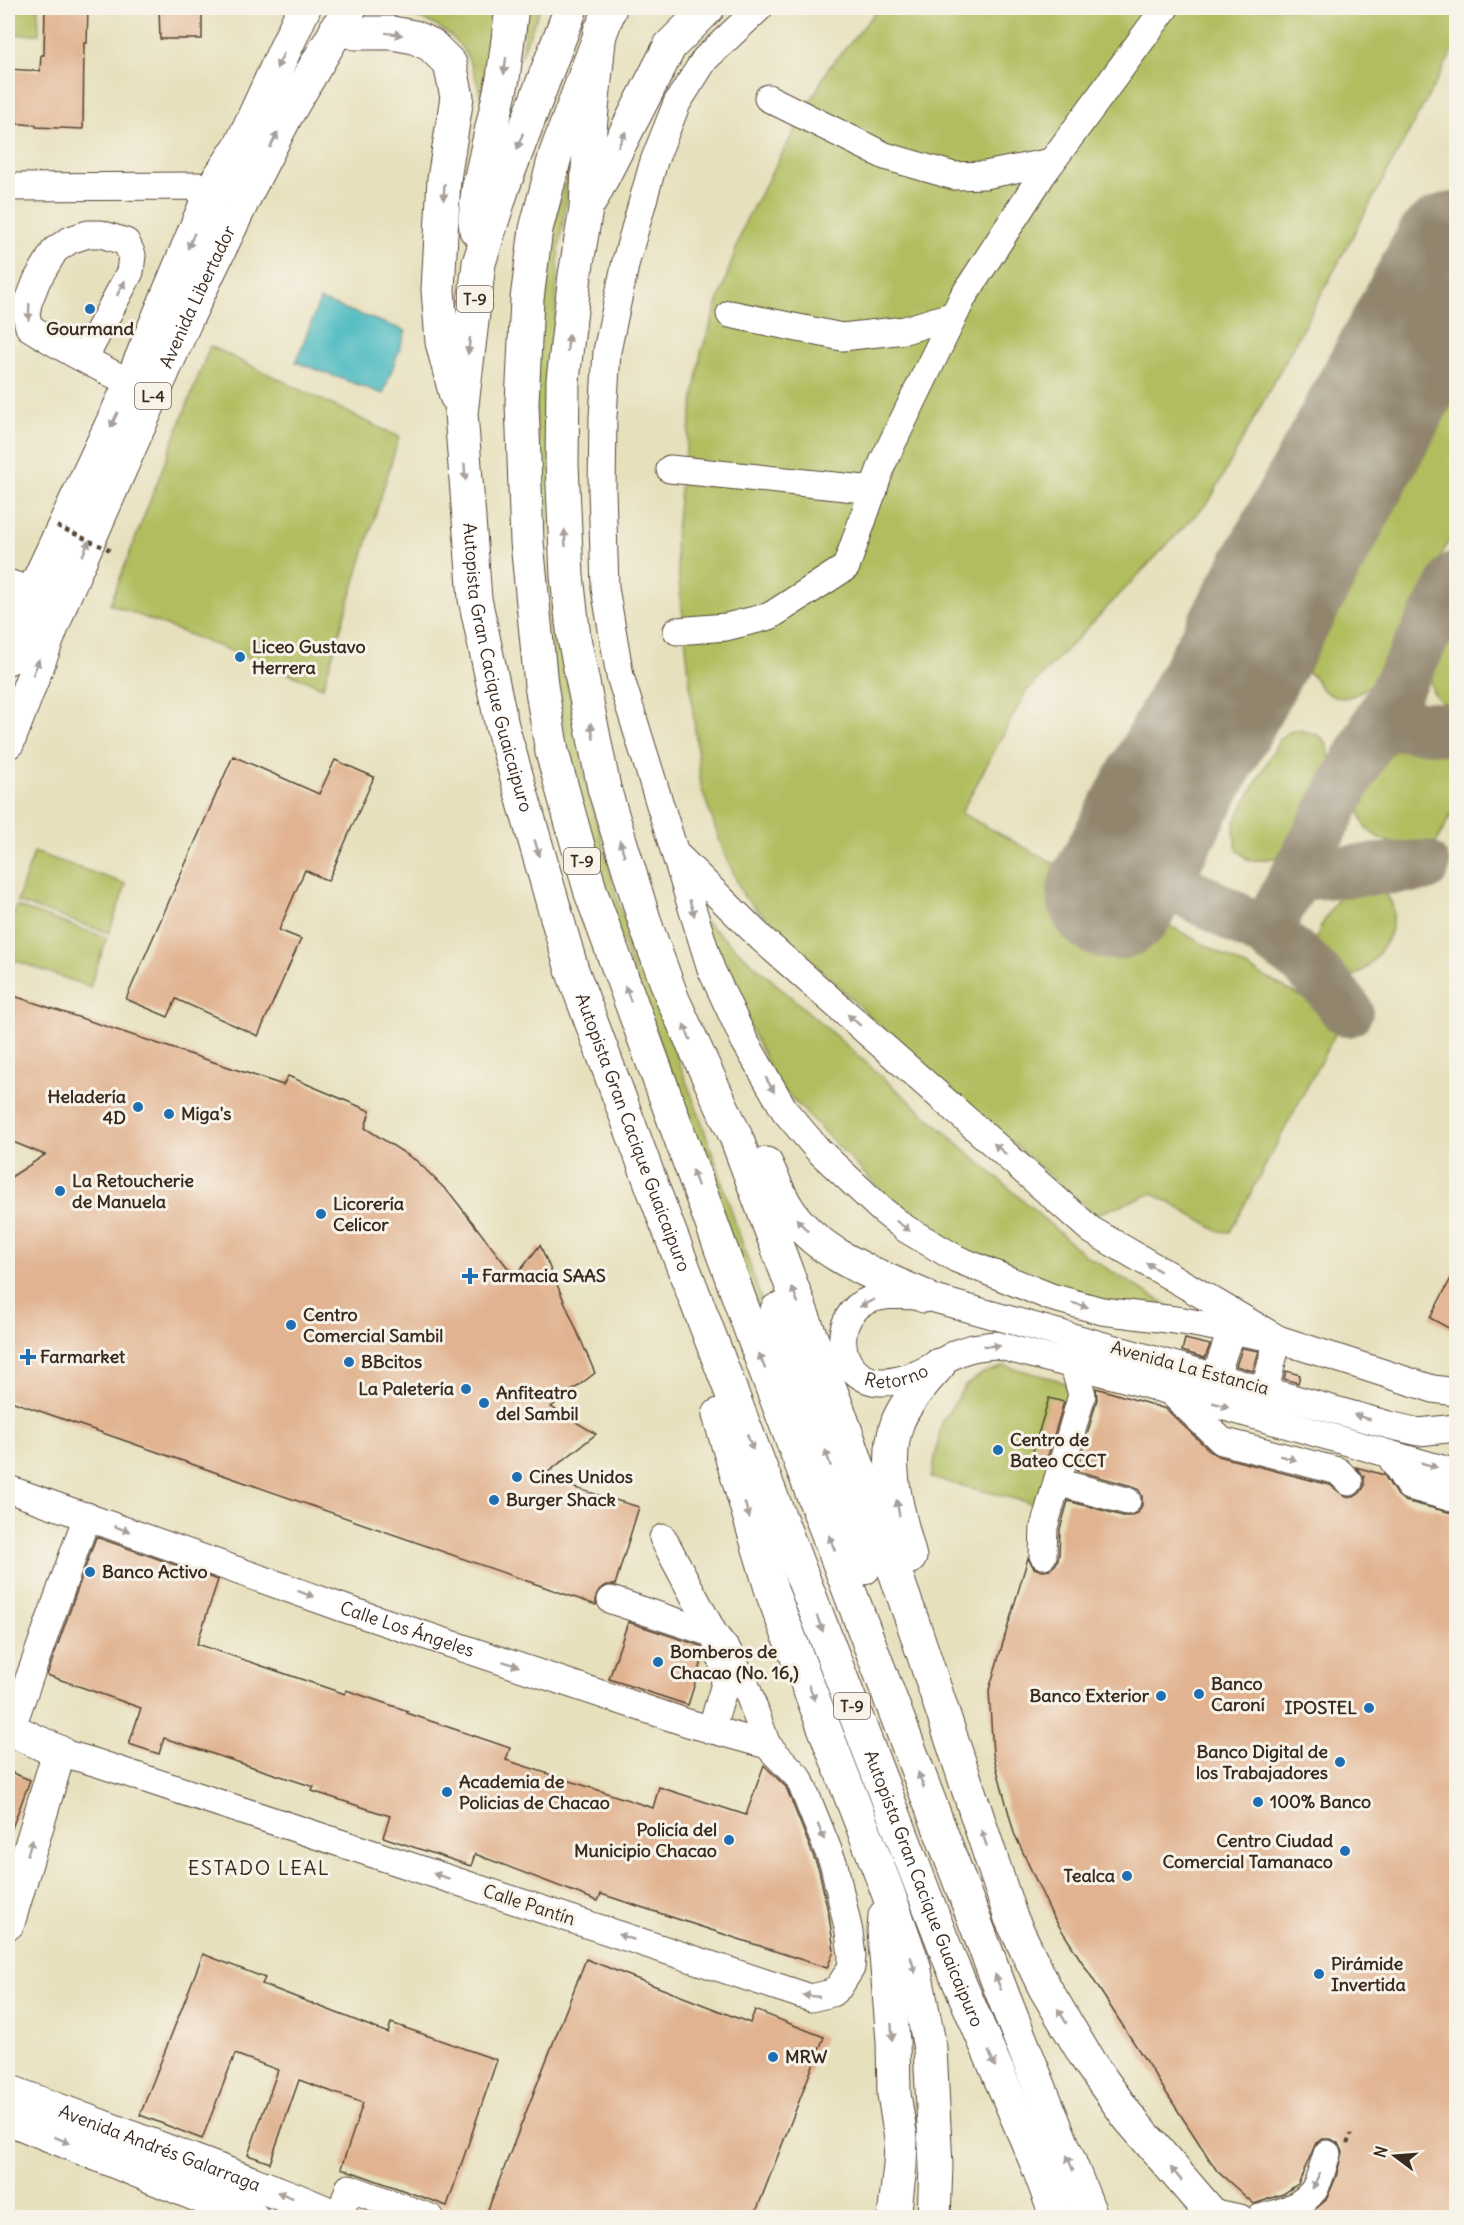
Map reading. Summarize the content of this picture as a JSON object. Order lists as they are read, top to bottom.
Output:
{
  "streets": {
    "main road": [
      "Avenida Libertador",
      "T-9",
      "L-4",
      "Autopista Gran Cacique Guaicaipuro",
      "Calle Pantín",
      "Avenida Andrés Galarraga"
    ],
    "street": ["Avenida La Estancia", "Retorno", "Calle Los Ángeles"]
  },
  "crossings": [
    ["Avenida La Estancia", "Retorno"],
    ["Calle Los Ángeles", "Calle Pantín"]
  ],
  "one_way": ["Calle Los Ángeles"],
  "districts": ["ESTADO LEAL"],
  "places": {
    "other": [
      "Gourmand",
      "Liceo Gustavo Herrera",
      "Heladería 4D",
      "Miga's",
      "La Retoucherie de Manuela",
      "Licorería Celicor",
      "Centro Comercial Sambil",
      "BBcitos",
      "La Paletería",
      "Anfiteatro del Sambil",
      "Centro de Bateo CCCT",
      "Cines Unidos",
      "Burger Shack",
      "Banco Activo",
      "Bomberos de Chacao (No. 16,)",
      "Banco Caroní",
      "Banco Exterior",
      "IPOSTEL",
      "Banco Digital de los Trabajadores",
      "Academia de Policias de Chacao",
      "100% Banco",
      "Policía del Municipio Chacao",
      "Centro Ciudad Comercial Tamanaco",
      "Tealca",
      "Pirámide Invertida",
      "MRW"
    ],
    "health": ["Farmacia SAAS", "Farmarket"]
  },
  "north": "left"
}
